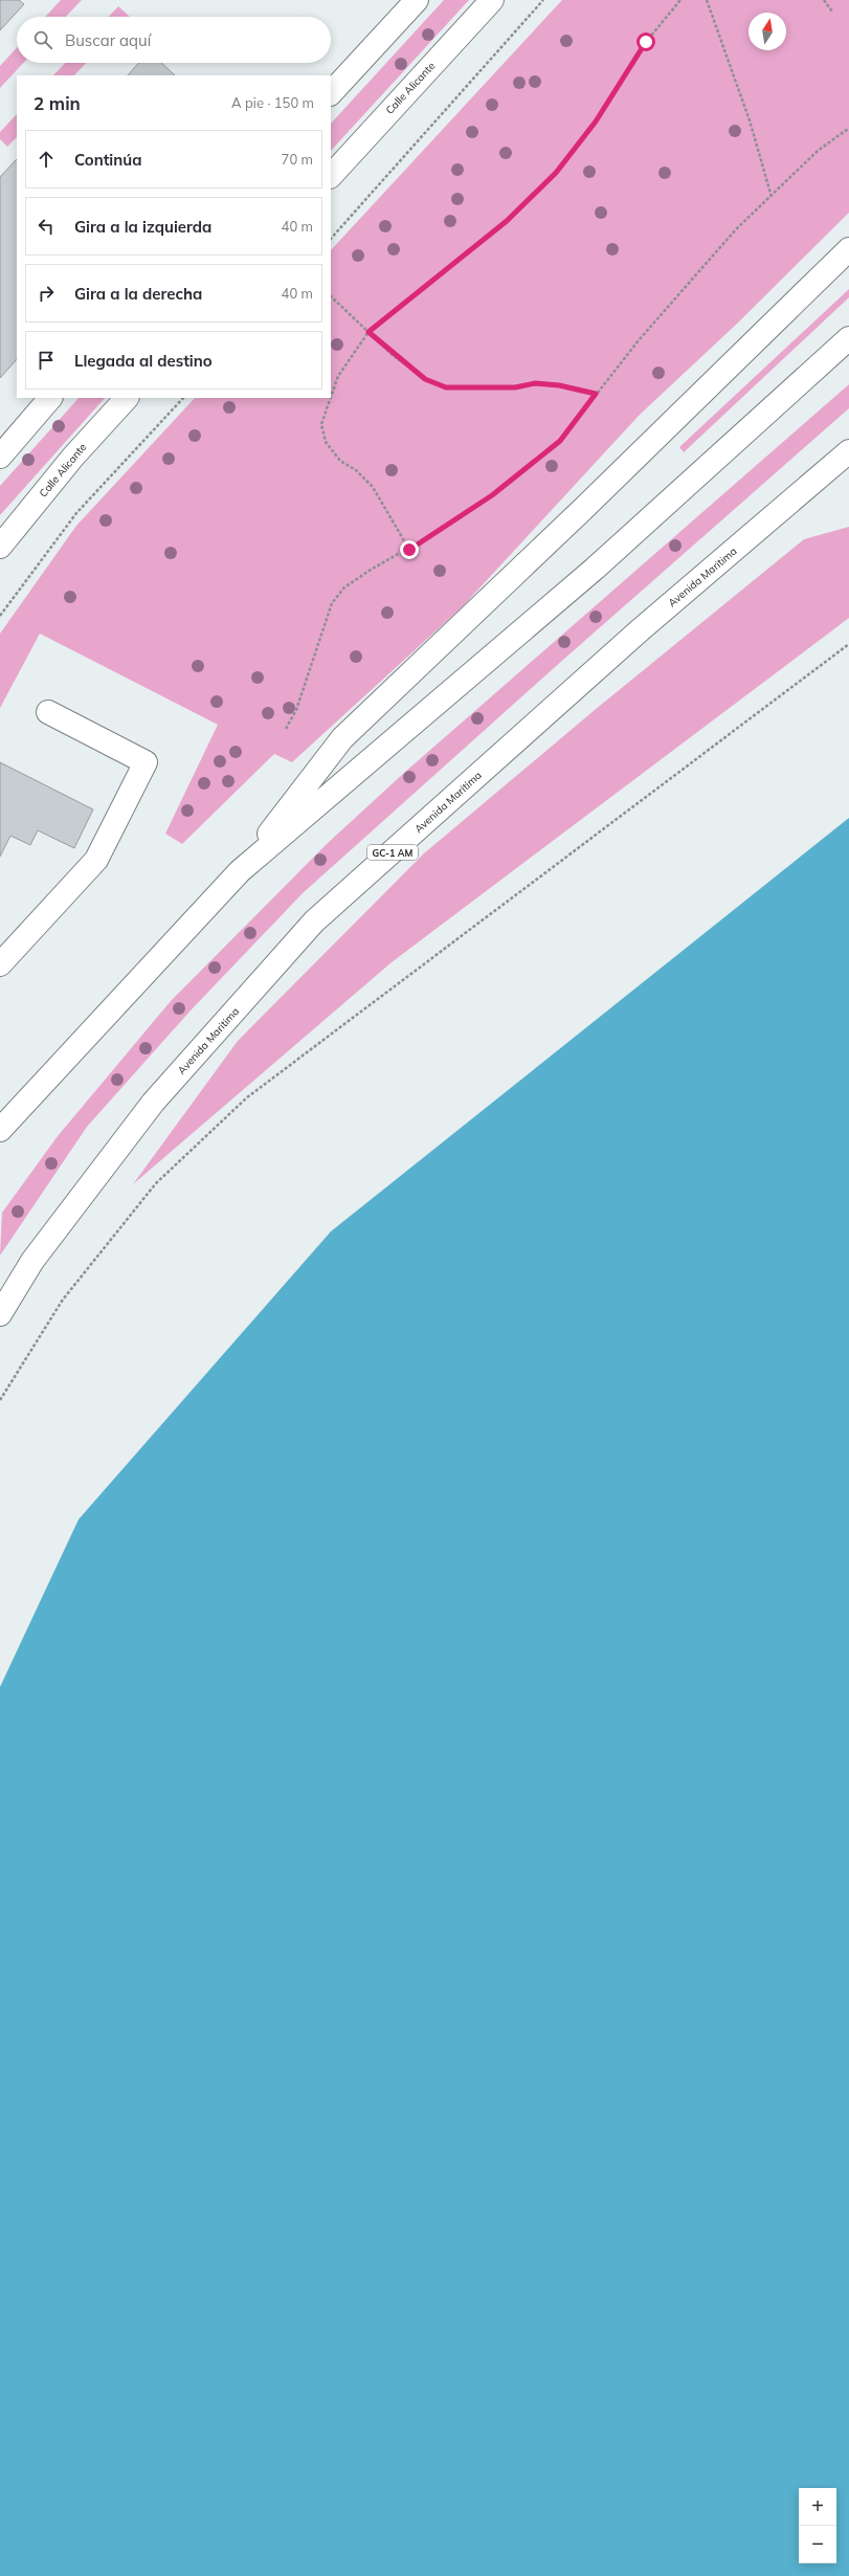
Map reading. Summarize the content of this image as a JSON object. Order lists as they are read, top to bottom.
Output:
{
  "streets": {
    "main road": ["Calle Alicante", "Avenida Maritima", "GC-1 AM"]
  },
  "north": "top",
  "page": {
    "search": "Buscar aquí",
    "heading": ["2 min", "A pie · 150 m"],
    "list": [
      ["Continúa", "70 m"],
      ["Gira a la izquierda", "40 m"],
      ["Gira a la derecha", "40 m"],
      "Llegada al destino"
    ],
    "map_buttons": ["+", "−"]
  }
}
